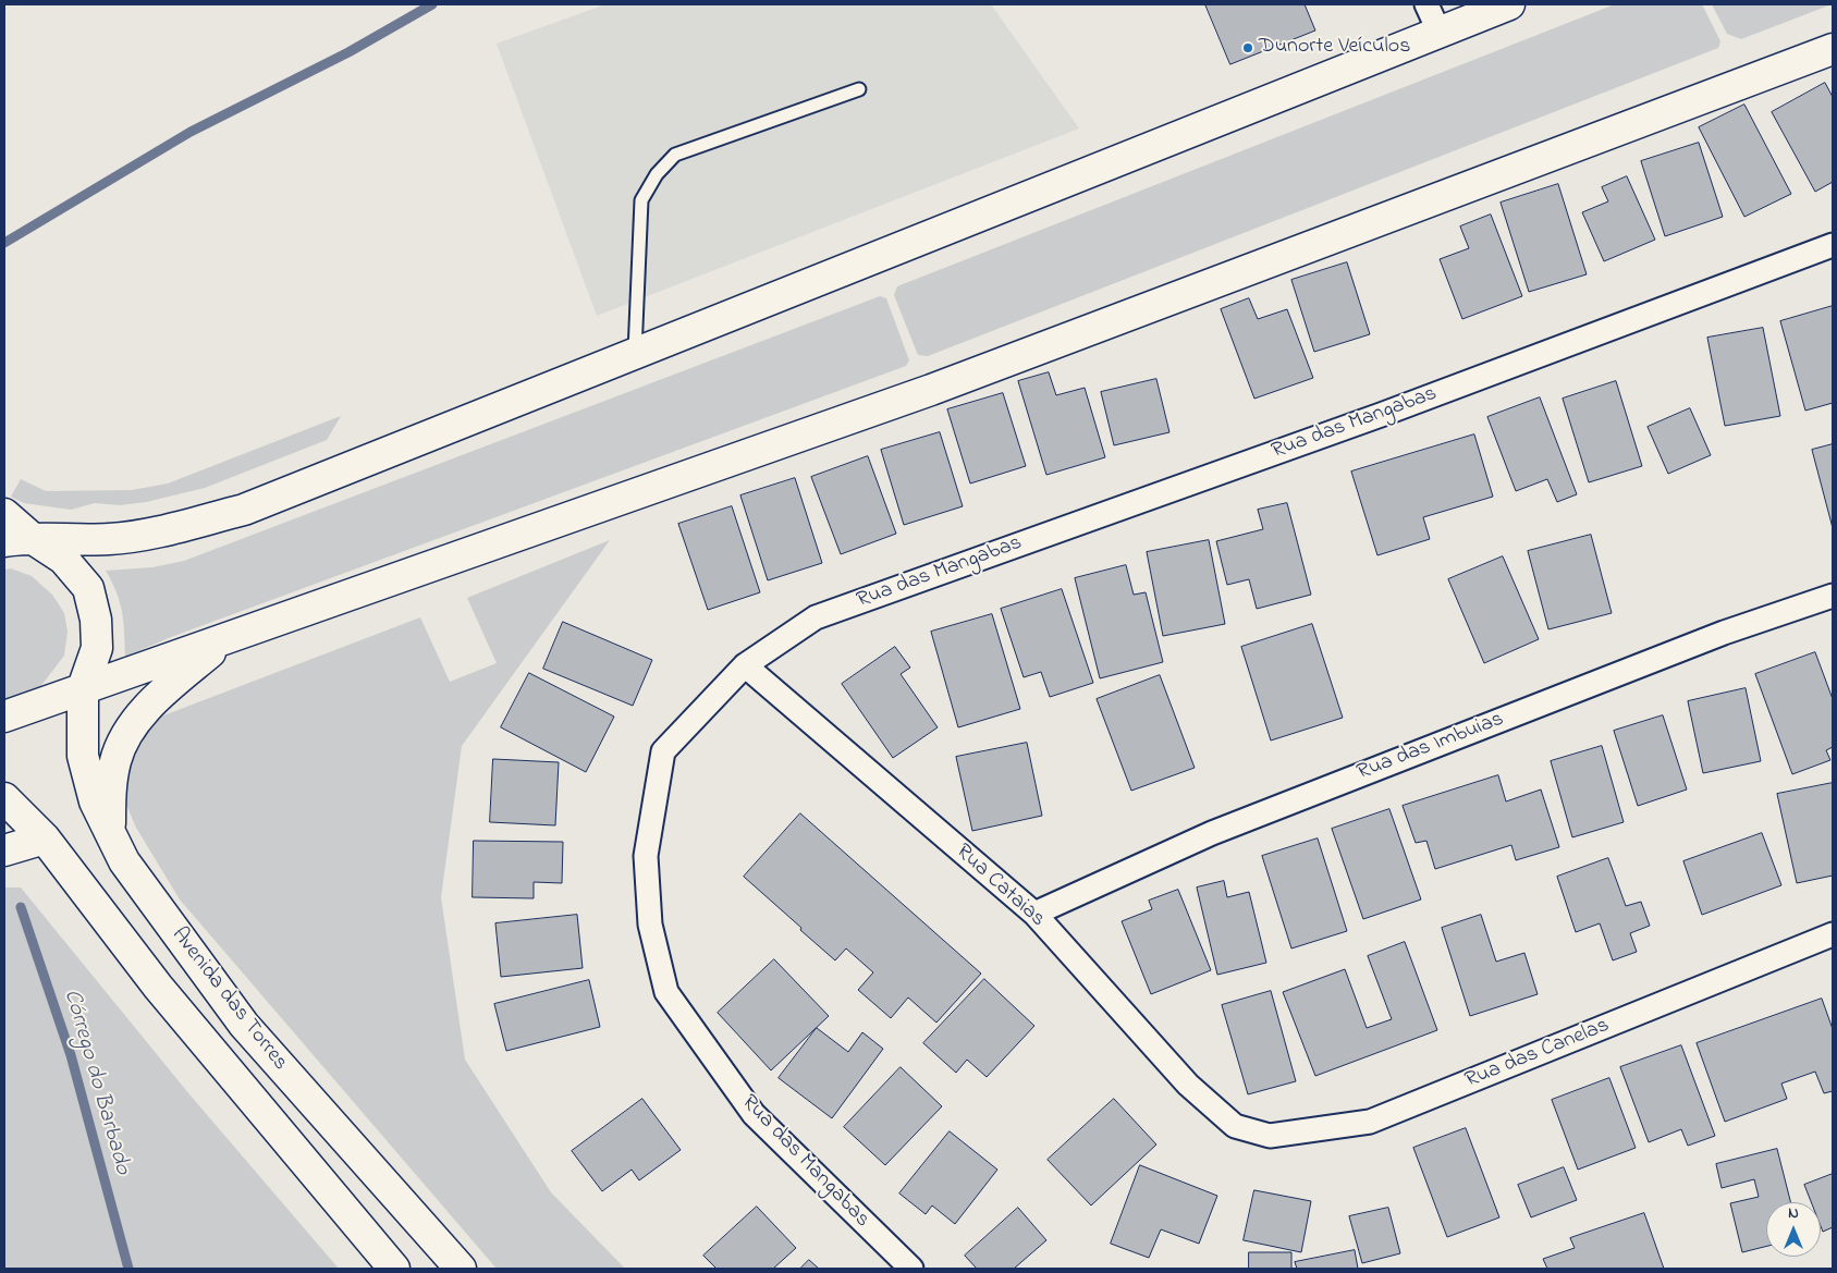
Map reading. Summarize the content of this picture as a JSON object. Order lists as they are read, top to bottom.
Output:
{
  "streets": {
    "main road": ["Avenida das Torres"],
    "street": [
      "Rua das Mangabas",
      "Rua das Imbuias",
      "Rua Cataias",
      "Rua das Canelas"
    ]
  },
  "crossings": [
    ["Rua das Mangabas", "Rua Cataias"],
    ["Rua das Imbuias", "Rua Cataias"],
    ["Rua Cataias", "Rua das Canelas"]
  ],
  "water": ["Córrego do Barbado"],
  "places": ["Dunorte Veículos"],
  "north": "top"
}
